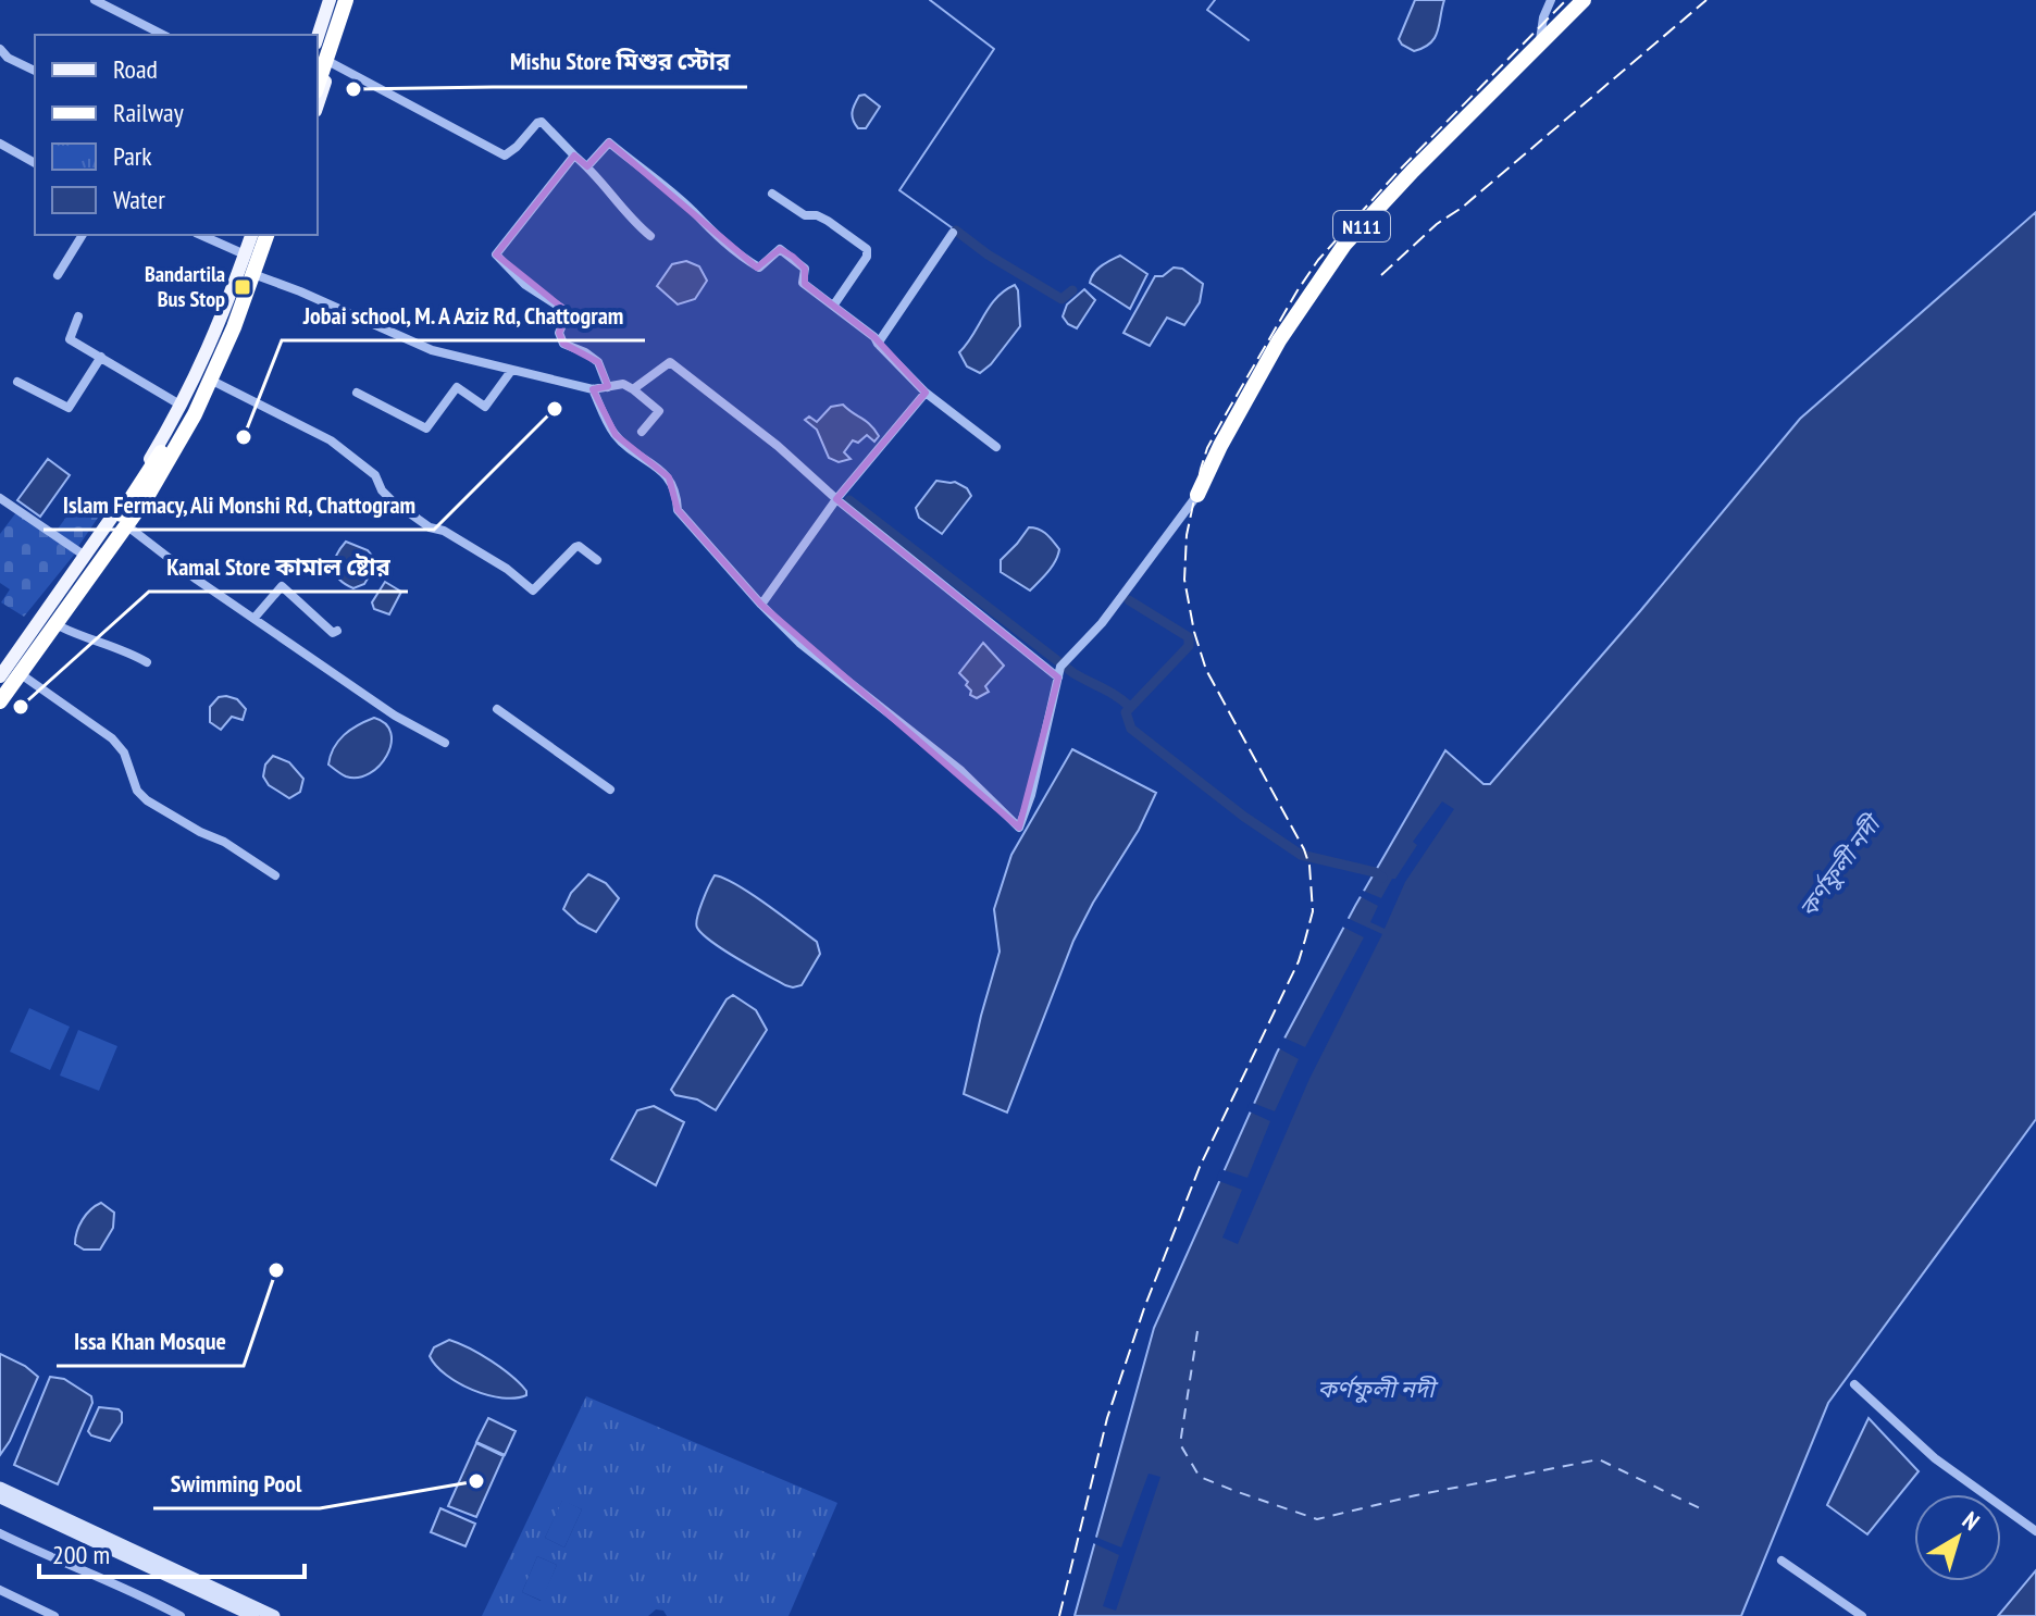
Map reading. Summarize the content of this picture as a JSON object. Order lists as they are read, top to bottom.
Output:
{
  "streets": {
    "highway": ["N111"]
  },
  "water": ["কর্ণফুলী নদী"],
  "places": {
    "other": [
      "Mishu Store মিশুর স্টোর",
      "Islam Fermacy, Ali Monshi Rd, Chattogram",
      "Jobai school, M. A Aziz Rd, Chattogram",
      "Kamal Store কামাল ষ্টোর",
      "Issa Khan Mosque",
      "Swimming Pool"
    ],
    "transit": ["Bandartila Bus Stop"]
  },
  "legend": [
    "Road",
    "Railway",
    "Park",
    "Water"
  ],
  "scale_bar": "200 m",
  "north": "top right"
}
